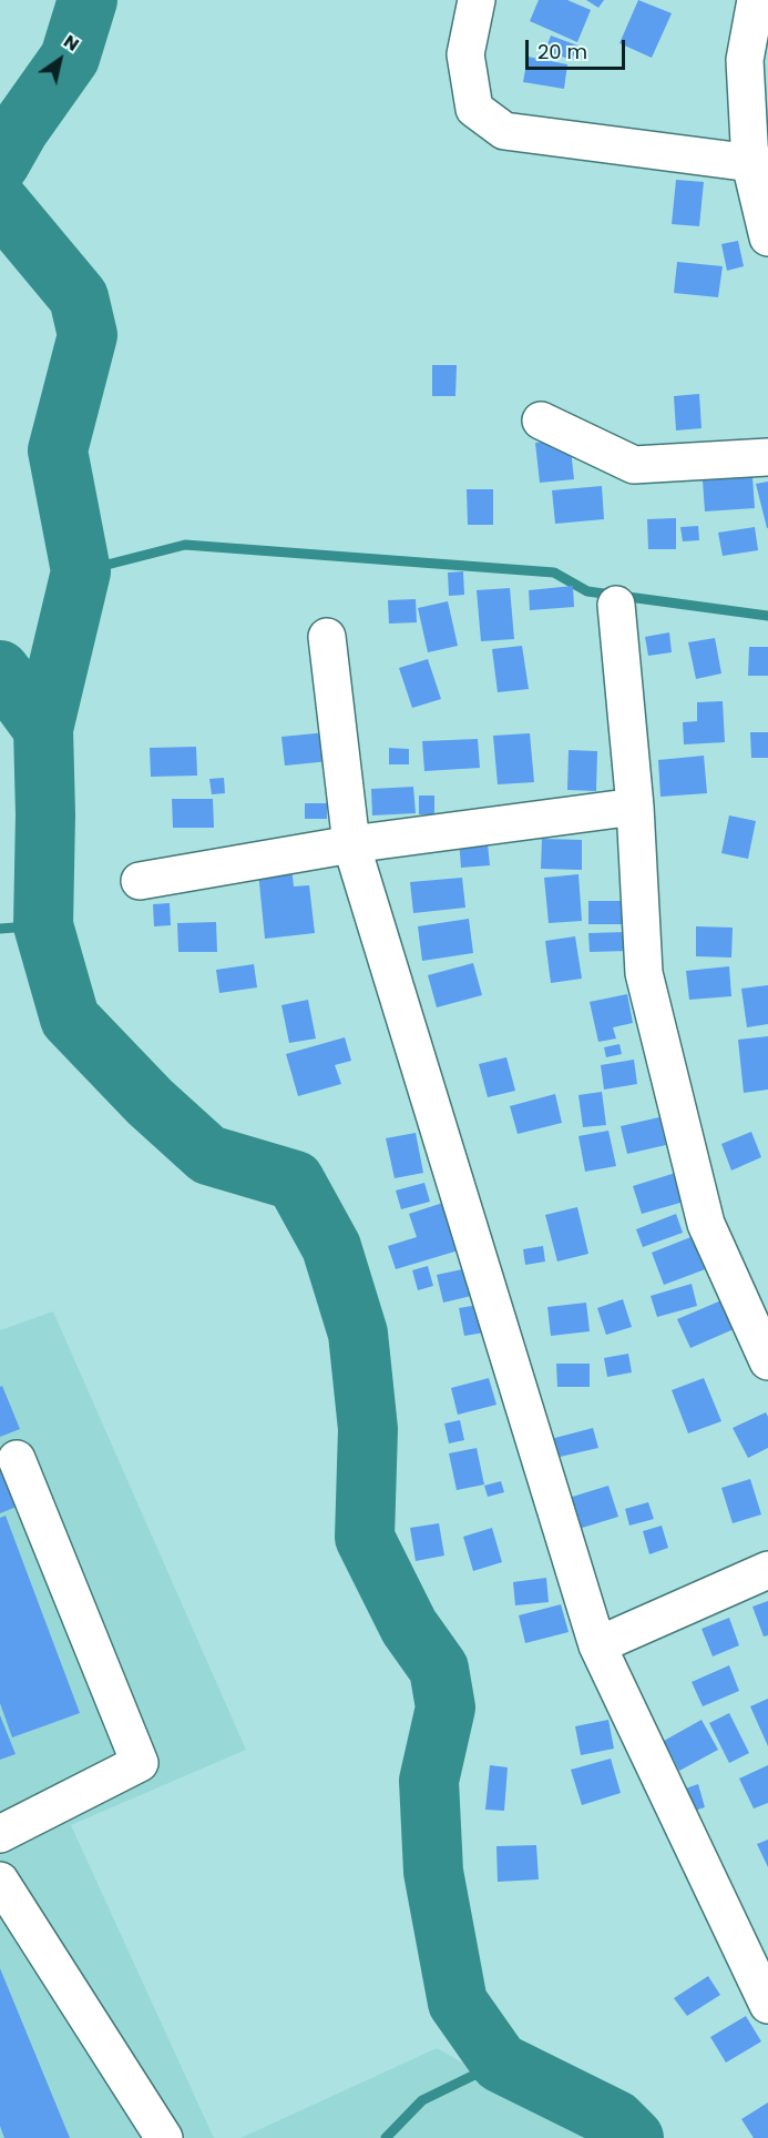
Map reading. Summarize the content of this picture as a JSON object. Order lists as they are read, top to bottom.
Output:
{
  "scale_bar": "20 m",
  "north": "top right"
}
